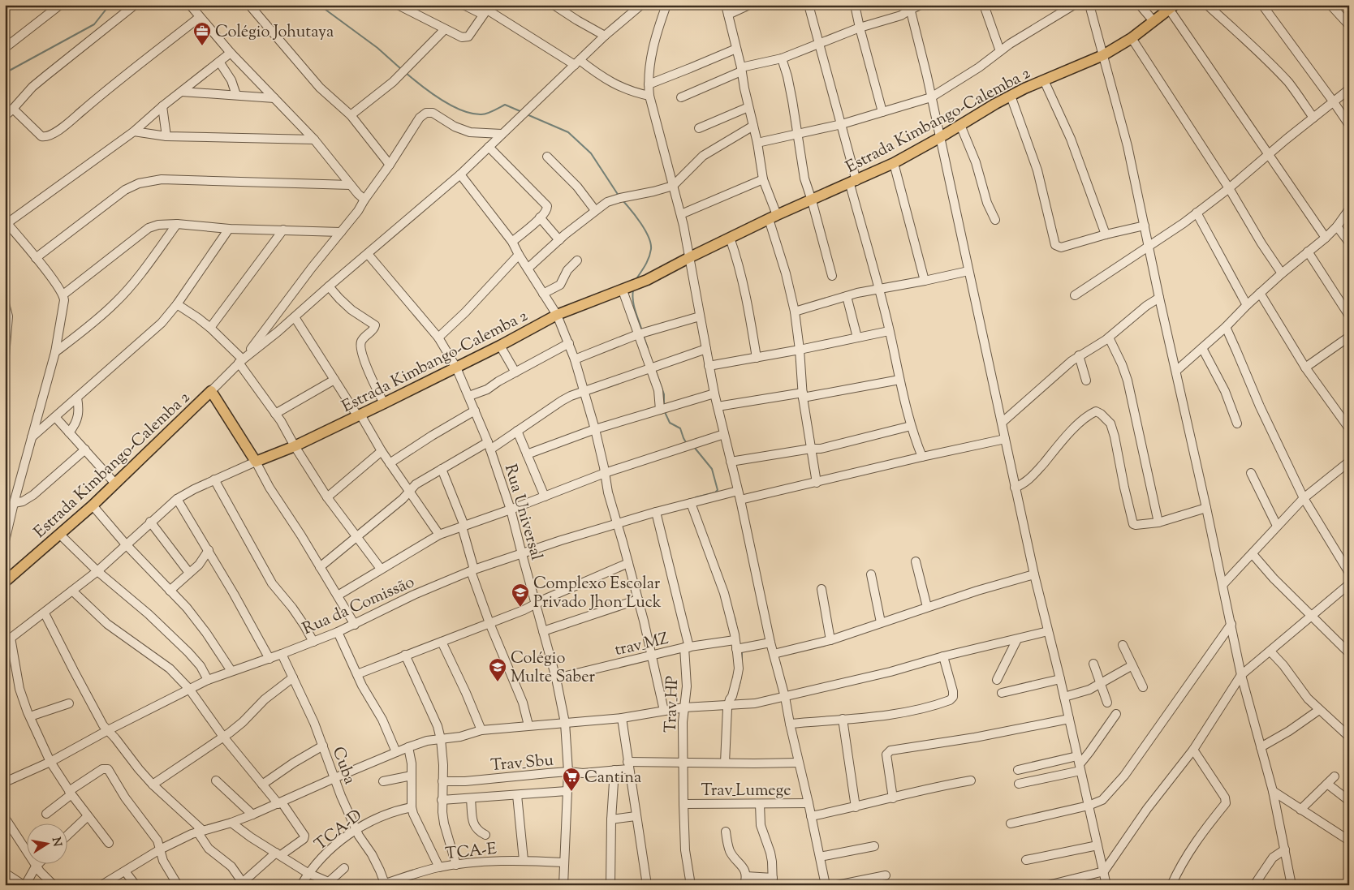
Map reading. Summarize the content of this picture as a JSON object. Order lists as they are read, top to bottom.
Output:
{
  "streets": {
    "main road": ["Estrada Kimbango-Calemba 2"],
    "street": [
      "Rua Universal",
      "Rua da Comissão",
      "trav_MZ",
      "Trav_HP",
      "Trav_Sbu",
      "Cuba",
      "Trav_Lumege",
      "TCA-D",
      "TCA-E"
    ]
  },
  "crossings": [
    ["Estrada Kimbango-Calemba 2", "Rua Universal"],
    ["Rua Universal", "Rua da Comissão"],
    ["Rua Universal", "trav_MZ"],
    ["Rua Universal", "Trav_Sbu"],
    ["Rua Universal", "TCA-E"],
    ["Rua da Comissão", "Trav_HP"],
    ["Rua da Comissão", "Cuba"],
    ["trav_MZ", "Trav_HP"],
    ["Trav_HP", "Trav_Sbu"],
    ["Trav_HP", "Trav_Lumege"],
    ["Cuba", "TCA-D"],
    ["Cuba", "TCA-E"]
  ],
  "places": {
    "office": ["Colégio Johutaya"],
    "school or university": ["Complexo Escolar Privado Jhon Luck", "Colégio Multe Saber"],
    "supermarket": ["Cantina"]
  },
  "north": "right"
}
